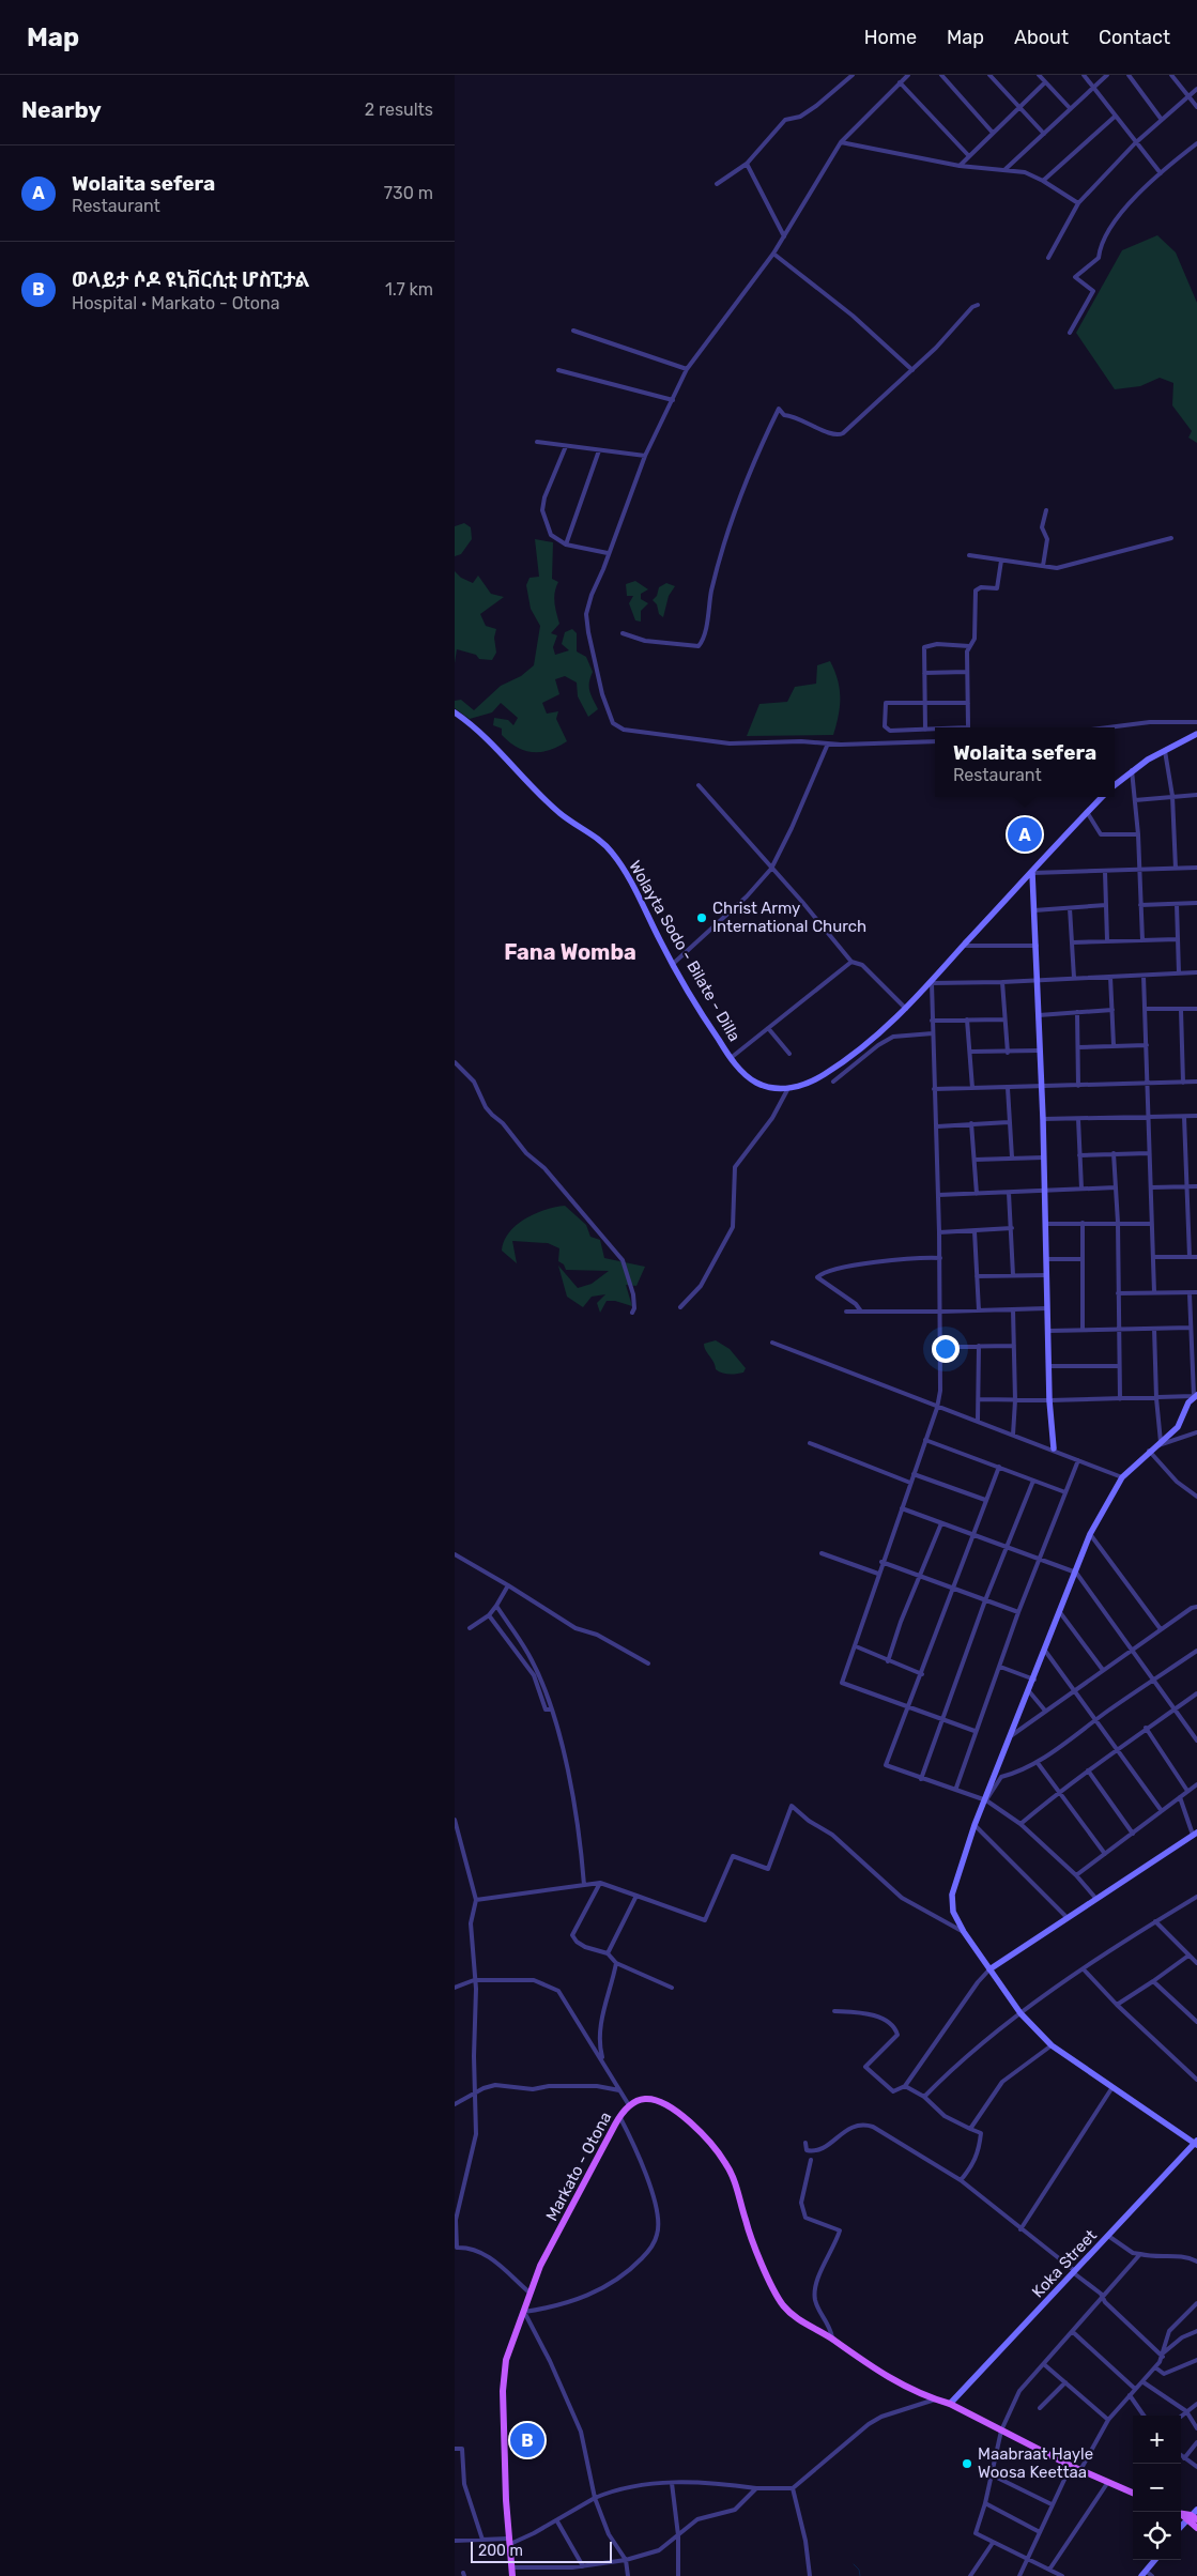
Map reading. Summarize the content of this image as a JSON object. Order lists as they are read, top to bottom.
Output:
{
  "streets": {
    "main road": ["Wolayta Sodo - Bilate - Dilla", "Markato - Otona", "Koka Street"]
  },
  "crossings": [
    ["Markato - Otona", "Koka Street"]
  ],
  "districts": ["Fana Womba"],
  "places": ["Christ Army International Church", "Maabraat Hayle Woosa Keettaa"],
  "scale_bar": "200 m",
  "page": {
    "header": "Map",
    "nav": [
      "Home",
      "Map",
      "About",
      "Contact"
    ],
    "heading": ["Nearby", "2 results"],
    "list": [
      {
        "mark": "A",
        "name": "Wolaita sefera",
        "note": "Restaurant",
        "value": "730 m"
      },
      {
        "mark": "B",
        "name": "ወላይታ ሶዶ ዩኒቨርሲቲ ሆስፒታል",
        "note": "Hospital · Markato - Otona",
        "value": "1.7 km"
      }
    ],
    "popup": ["Wolaita sefera", "Restaurant"],
    "pins": ["A", "B"],
    "map_buttons": ["+", "−"],
    "scale": "200 m"
  }
}
